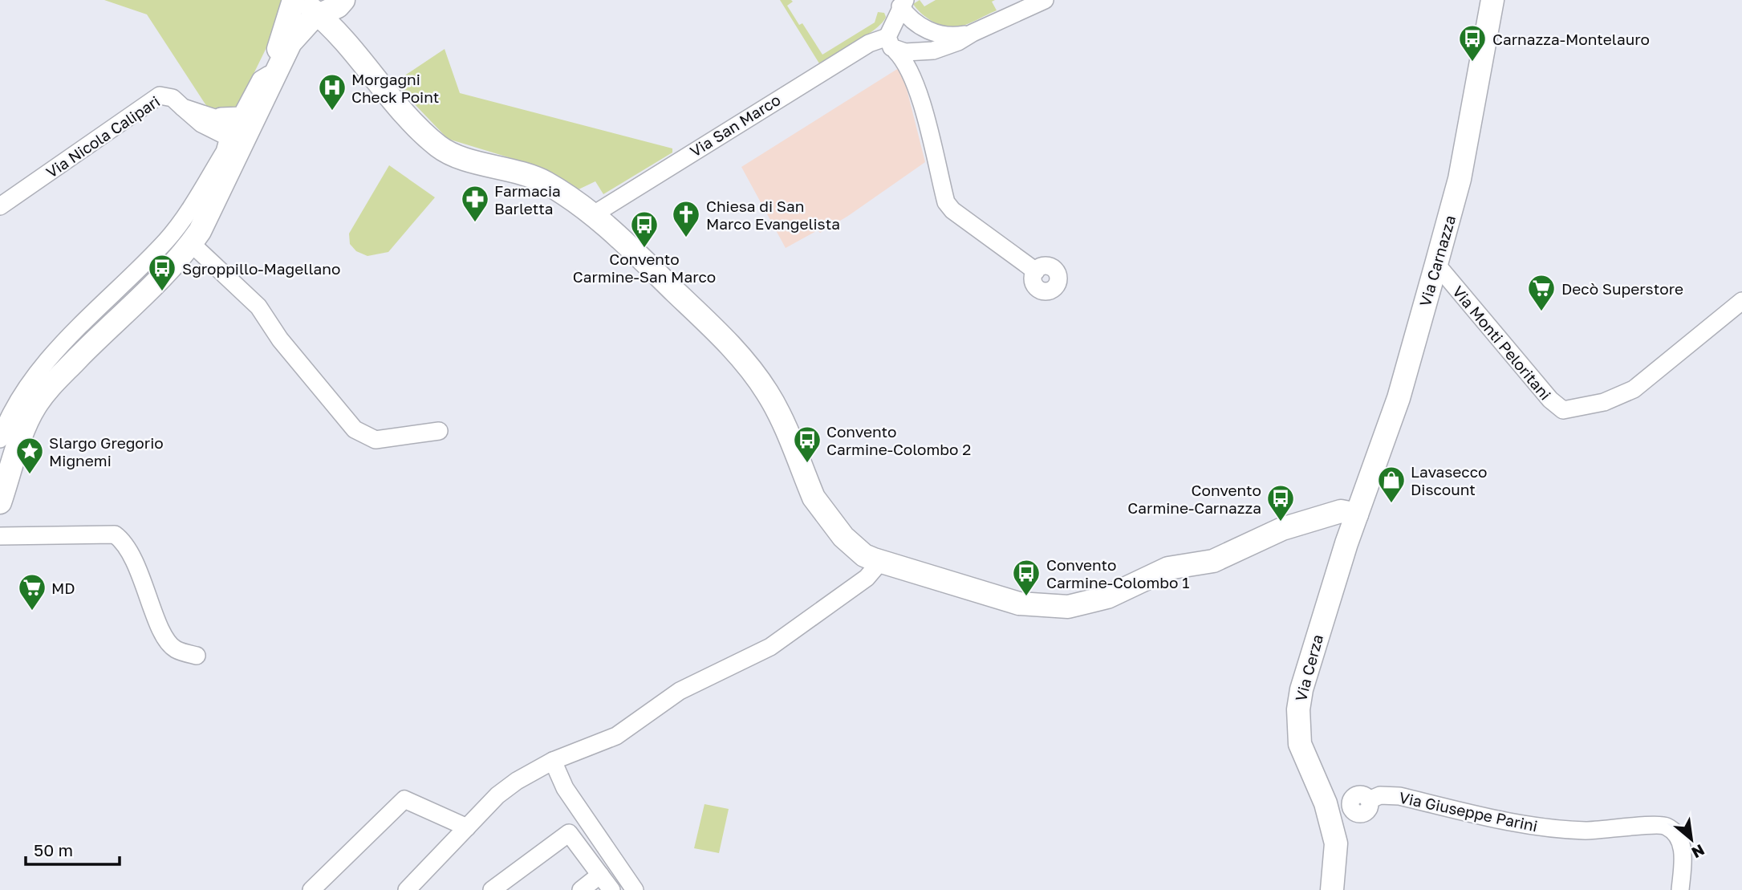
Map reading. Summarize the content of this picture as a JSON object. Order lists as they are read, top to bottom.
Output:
{
  "streets": {
    "main road": ["Via Carnazza", "Via Cerza"],
    "street": [
      "Via San Marco",
      "Via Nicola Calipari",
      "Via Monti Peloritani",
      "Via Giuseppe Parini"
    ]
  },
  "crossings": [
    ["Via Carnazza", "Via Monti Peloritani"],
    ["Via Carnazza", "Via Cerza"]
  ],
  "places": {
    "bus stop": [
      "Carnazza-Montelauro",
      "Convento Carmine-San Marco",
      "Sgroppillo-Magellano",
      "Convento Carmine-Colombo 2",
      "Convento Carmine-Carnazza",
      "Convento Carmine-Colombo 1"
    ],
    "hospital": ["Morgagni Check Point"],
    "pharmacy": ["Farmacia Barletta"],
    "church": ["Chiesa di San Marco Evangelista"],
    "supermarket": ["Decò Superstore", "MD"],
    "place": ["Slargo Gregorio Mignemi"],
    "shop": ["Lavasecco Discount"]
  },
  "scale_bar": "50 m",
  "north": "bottom right"
}
